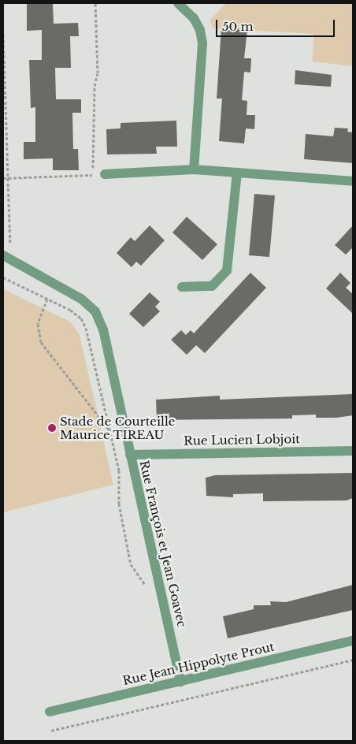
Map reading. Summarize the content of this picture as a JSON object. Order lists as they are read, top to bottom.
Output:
{
  "streets": {
    "street": ["Rue Lucien Lobjoit", "Rue François et Jean Goavec", "Rue Jean Hippolyte Prout"]
  },
  "crossings": [
    ["Rue Lucien Lobjoit", "Rue François et Jean Goavec"],
    ["Rue François et Jean Goavec", "Rue Jean Hippolyte Prout"]
  ],
  "places": ["Stade de Courteille Maurice TIREAU"],
  "scale_bar": "50 m"
}
